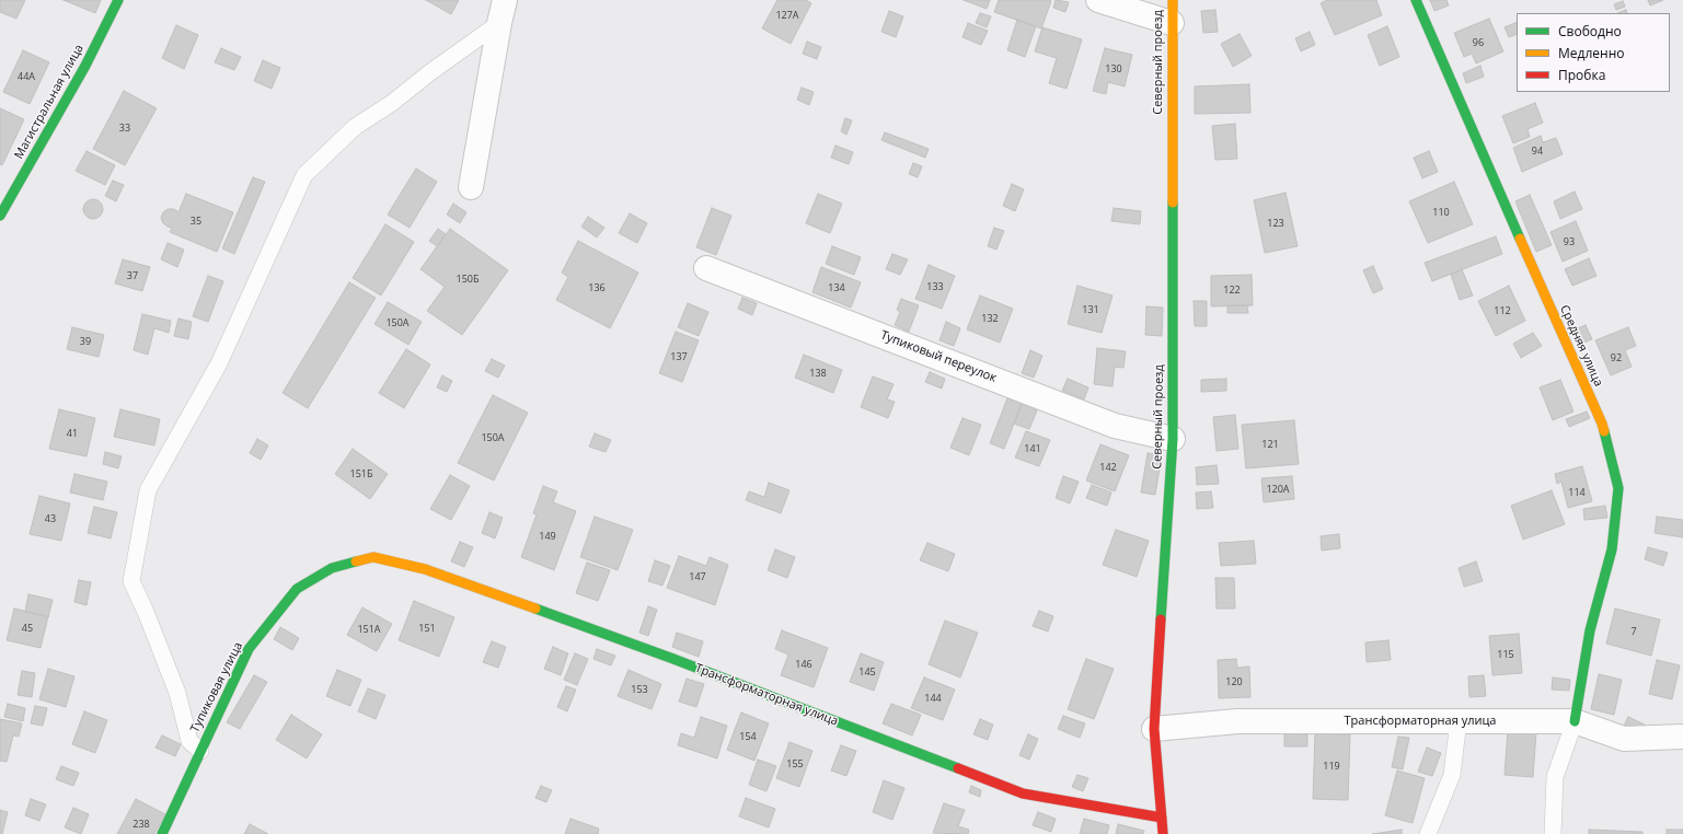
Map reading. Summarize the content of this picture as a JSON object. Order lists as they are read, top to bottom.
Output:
{
  "streets": {
    "street": [
      "Северный проезд",
      "Магистральная улица",
      "Средняя улица",
      "Тупиковый переулок",
      "Тупиковая улица",
      "Трансформаторная улица"
    ]
  },
  "crossings": [
    ["Северный проезд", "Тупиковый переулок"],
    ["Северный проезд", "Трансформаторная улица"],
    ["Средняя улица", "Трансформаторная улица"],
    ["Тупиковая улица", "Трансформаторная улица"]
  ],
  "house_numbers": [
    "127А",
    "96",
    "130",
    "44А",
    "33",
    "94",
    "110",
    "35",
    "123",
    "93",
    "37",
    "150Б",
    "133",
    "136",
    "134",
    "122",
    "131",
    "112",
    "132",
    "150А",
    "39",
    "137",
    "92",
    "138",
    "41",
    "150А",
    "121",
    "141",
    "142",
    "151Б",
    "120А",
    "114",
    "43",
    "149",
    "147",
    "45",
    "151",
    "151А",
    "7",
    "115",
    "146",
    "145",
    "120",
    "153",
    "144",
    "154",
    "155",
    "119",
    "238"
  ],
  "legend": ["Свободно", "Медленно", "Пробка"]
}
